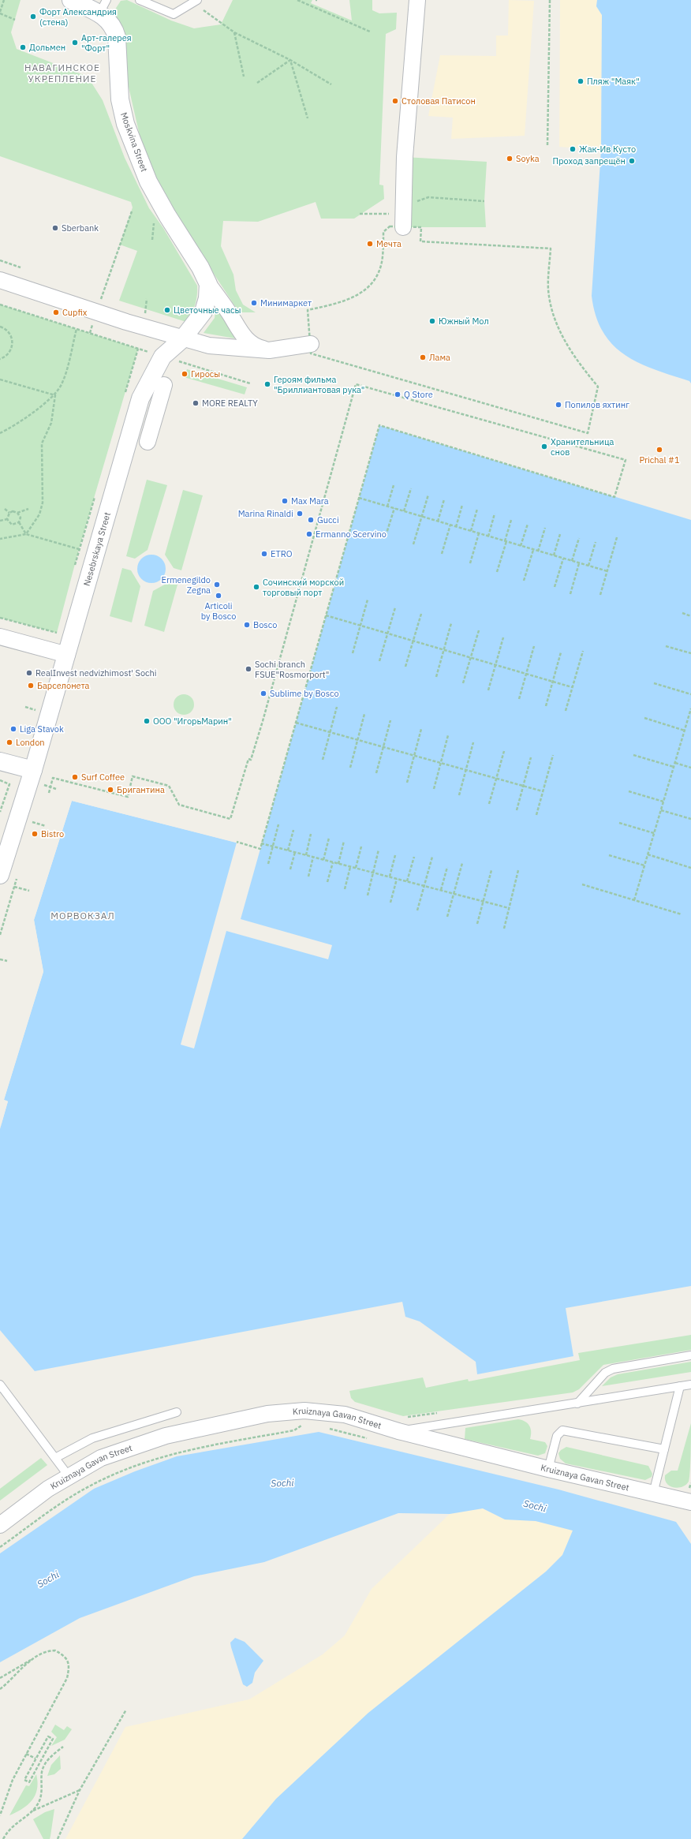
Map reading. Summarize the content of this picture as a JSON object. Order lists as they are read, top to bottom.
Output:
{
  "streets": {
    "main road": ["Moskvina Street", "Nesebrskaya Street"],
    "street": ["Kruiznaya Gavan Street"]
  },
  "crossings": [
    ["Moskvina Street", "Nesebrskaya Street"]
  ],
  "districts": ["НАВАГИНСКОЕ УКРЕПЛЕНИЕ", "МОРВОКЗАЛ"],
  "water": ["Sochi"],
  "places": [
    "Форт Александрия (стена)",
    "Арт-галерея \"Форт\"",
    "Дольмен",
    "Пляж \"Маяк\"",
    "Столовая Патисон",
    "Жак-Ив Кусто",
    "Soyka",
    "Проход запрещён",
    "Sberbank",
    "Мечта",
    "Минимаркет",
    "Цветочные часы",
    "Cupfix",
    "Южный Мол",
    "Лама",
    "Гиросы",
    "Героям фильма \"Бриллиантовая рука\"",
    "Q Store",
    "MORE REALTY",
    "Попилов яхтинг",
    "Хранительница снов",
    "Prichal #1",
    "Max Mara",
    "Marina Rinaldi",
    "Gucci",
    "Ermanno Scervino",
    "ETRO",
    "Ermenegildo Zegna",
    "Сочинский морской торговый порт",
    "Articoli by Bosco",
    "Bosco",
    "Sochi branch FSUE\"Rosmorport\"",
    "RealInvest nedvizhimost' Sochi",
    "Барселонета",
    "Sublime by Bosco",
    "ООО \"ИгорьМарин\"",
    "Liga Stavok",
    "London",
    "Surf Coffee",
    "Бригантина",
    "Bistro"
  ]
}
